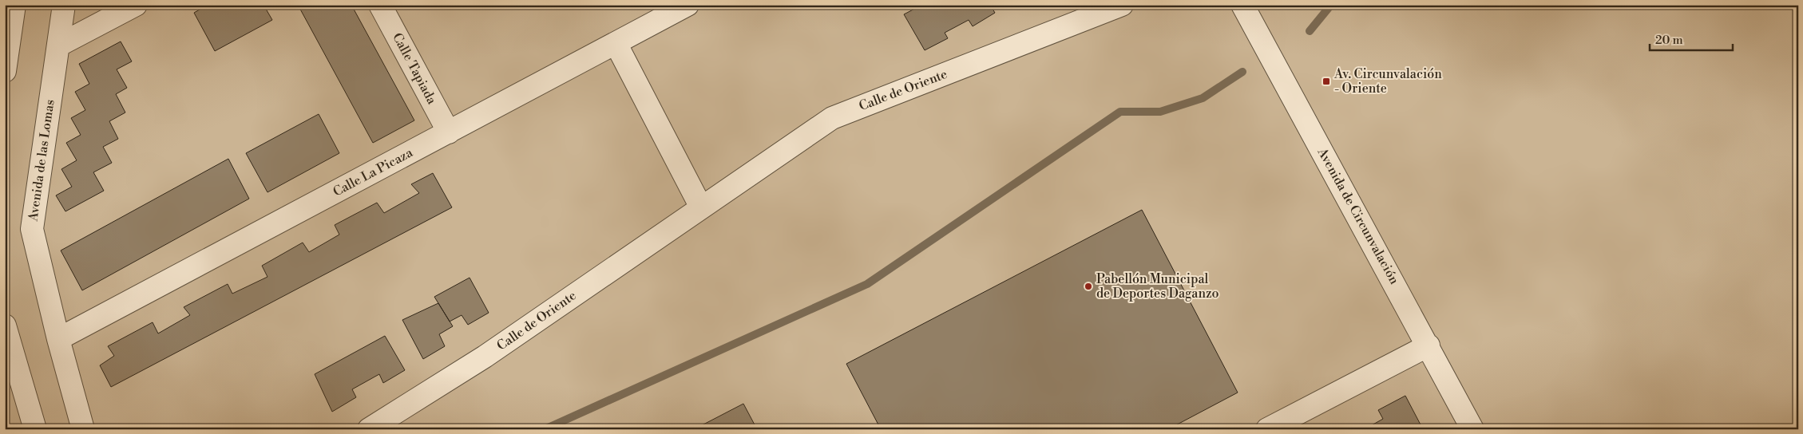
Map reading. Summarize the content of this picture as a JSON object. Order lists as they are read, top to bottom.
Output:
{
  "streets": {
    "street": [
      "Calle Tapiada",
      "Calle de Oriente",
      "Avenida de las Lomas",
      "Calle La Picaza",
      "Avenida de Circunvalación"
    ]
  },
  "crossings": [
    ["Calle Tapiada", "Calle La Picaza"],
    ["Avenida de las Lomas", "Calle La Picaza"]
  ],
  "places": {
    "transit": ["Av. Circunvalación - Oriente"],
    "other": ["Pabellón Municipal de Deportes Daganzo"]
  },
  "scale_bar": "20 m"
}
